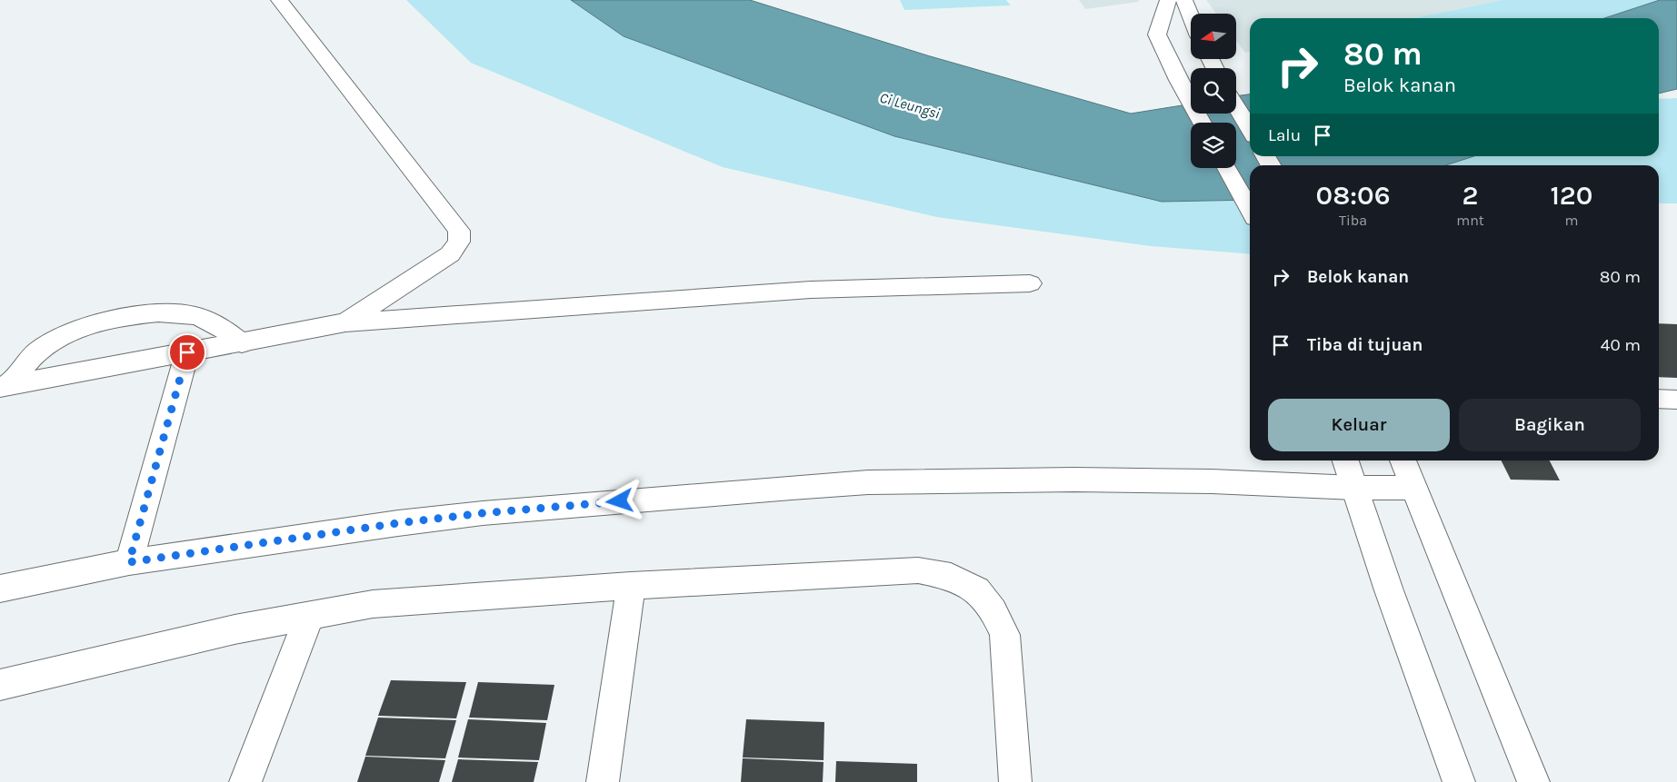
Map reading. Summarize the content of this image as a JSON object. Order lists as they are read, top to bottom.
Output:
{
  "water": ["Ci Leungsi"],
  "north": "left",
  "page": {
    "turn": ["80 m", "Belok kanan"],
    "then": "Lalu",
    "eta": [
      "08:06",
      "Tiba",
      "2",
      "mnt",
      "120",
      "m"
    ],
    "list": [
      {
        "name": "Belok kanan",
        "value": "80 m"
      },
      {
        "name": "Tiba di tujuan",
        "value": "40 m"
      }
    ],
    "buttons": ["Keluar", "Bagikan"]
  }
}
